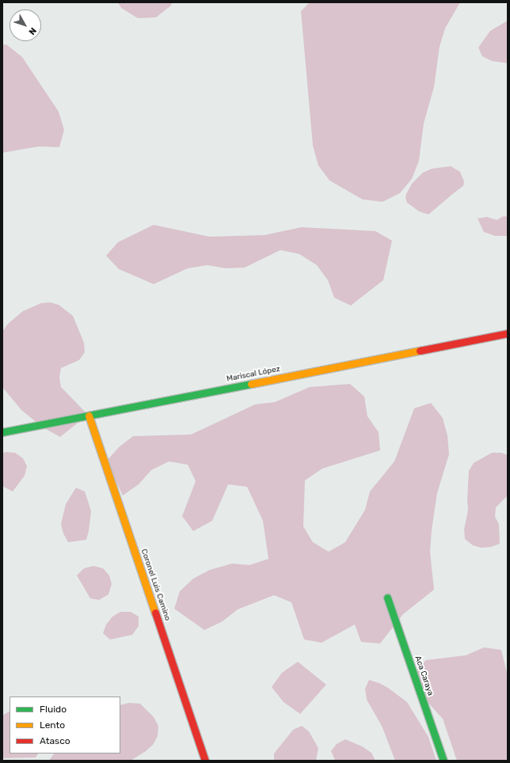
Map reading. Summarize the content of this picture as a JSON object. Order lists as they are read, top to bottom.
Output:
{
  "streets": {
    "street": ["Mariscal López", "Coronel Luis Camino", "Aca Caraya"]
  },
  "crossings": [
    ["Mariscal López", "Coronel Luis Camino"]
  ],
  "legend": ["Fluido", "Lento", "Atasco"],
  "north": "bottom right"
}
